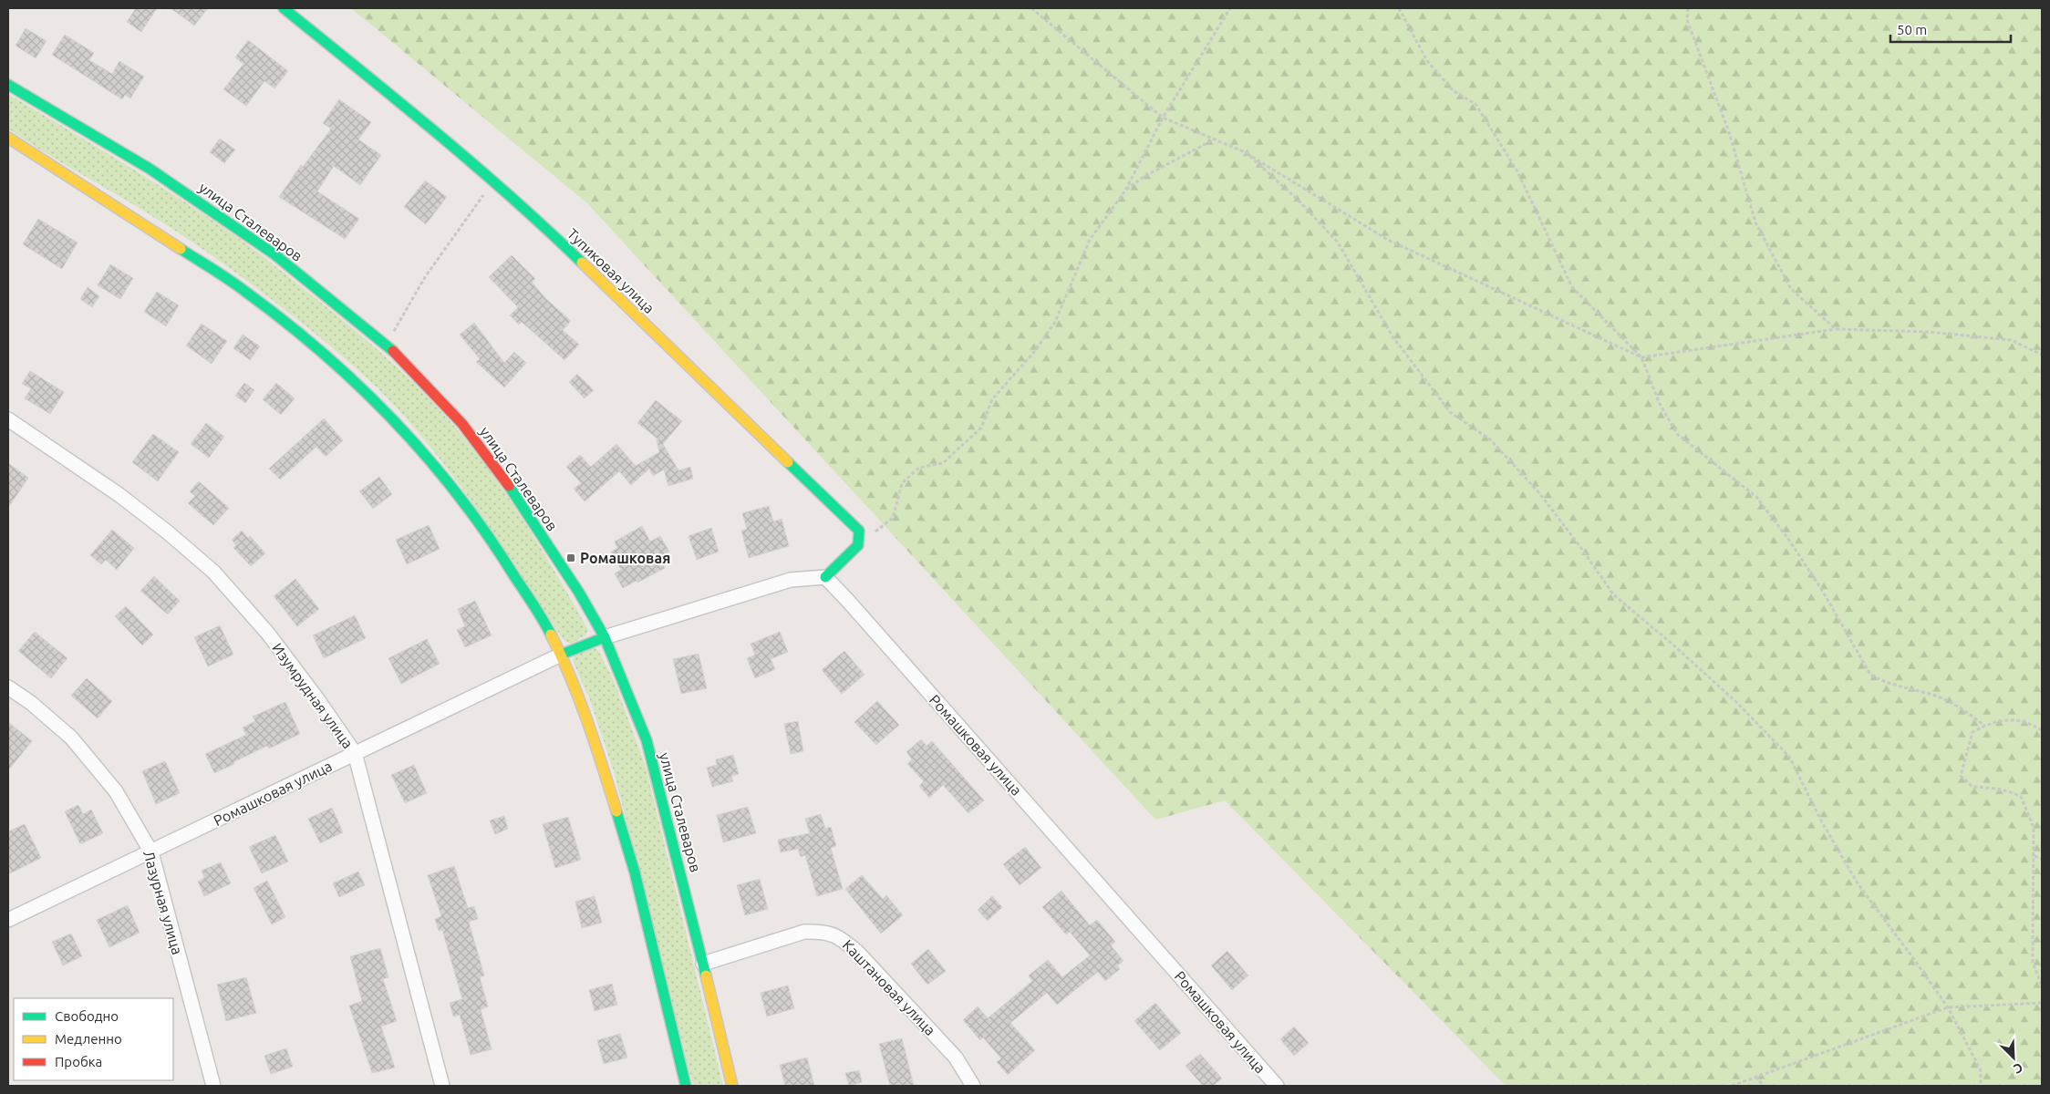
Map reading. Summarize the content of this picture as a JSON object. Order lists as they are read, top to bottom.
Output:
{
  "streets": {
    "main road": ["улица Сталеваров", "Тупиковая улица"],
    "street": [
      "Изумрудная улица",
      "Ромашковая улица",
      "Лазурная улица",
      "Каштановая улица"
    ]
  },
  "crossings": [
    ["улица Сталеваров", "Каштановая улица"],
    ["Изумрудная улица", "Ромашковая улица"],
    ["Ромашковая улица", "Лазурная улица"]
  ],
  "places": {
    "transit": ["Ромашковая"]
  },
  "legend": ["Свободно", "Медленно", "Пробка"],
  "scale_bar": "50 m",
  "north": "bottom right"
}
